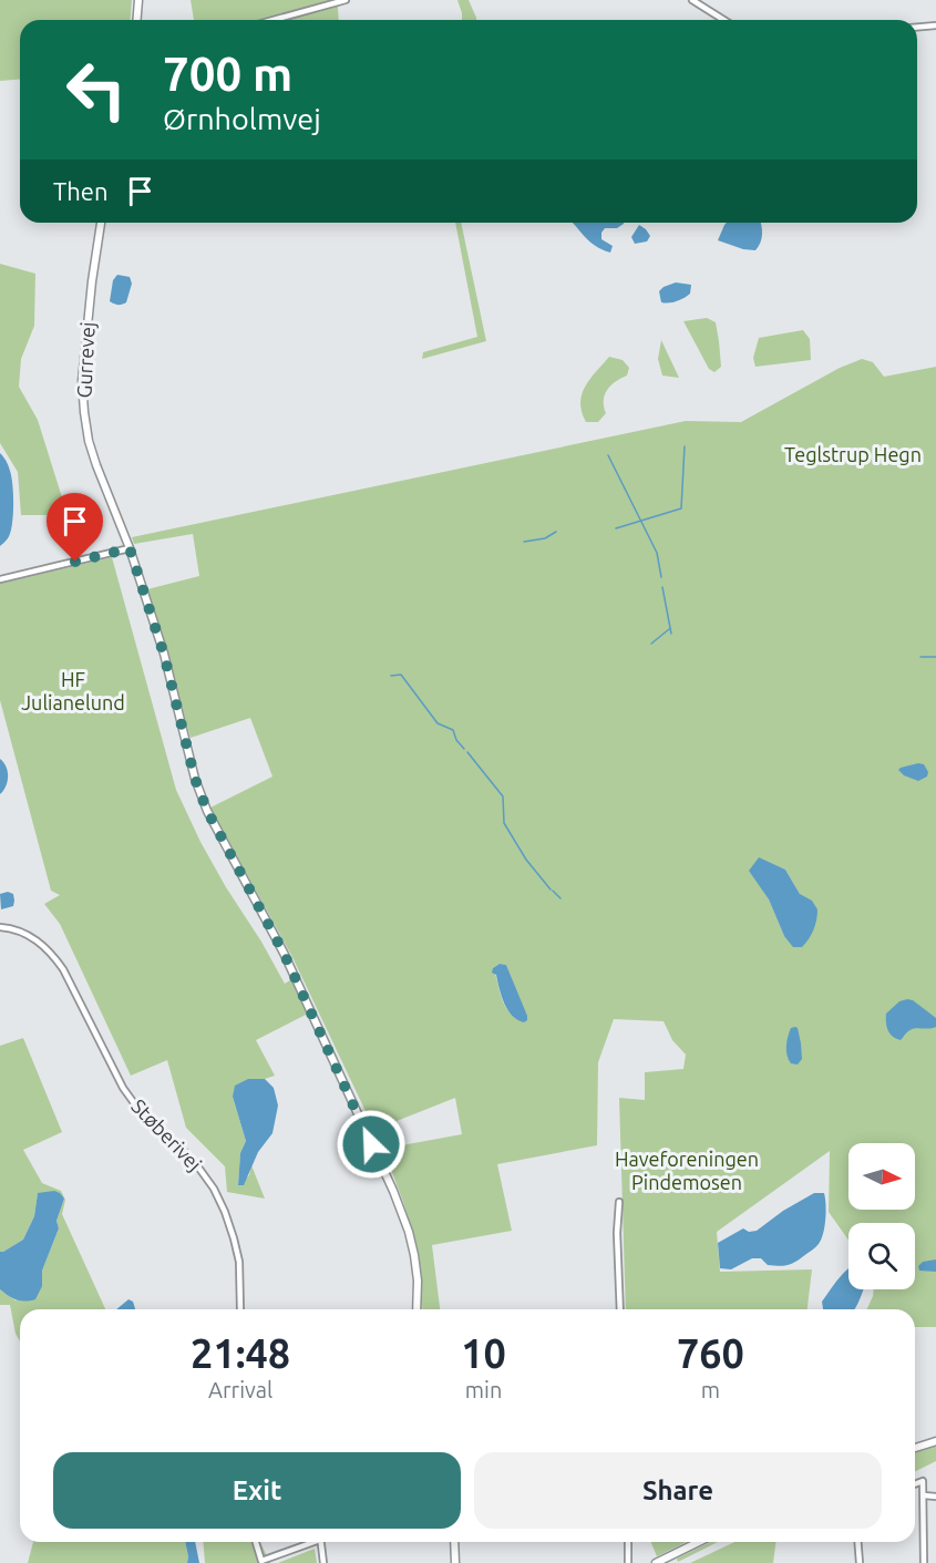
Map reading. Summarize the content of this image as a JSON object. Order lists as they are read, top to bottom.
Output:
{
  "streets": {
    "street": ["Gurrevej", "Støberivej"]
  },
  "parks": ["Teglstrup Hegn", "HF Julianelund", "Haveforeningen Pindemosen"],
  "north": "right",
  "page": {
    "turn": ["700 m", "Ørnholmvej"],
    "then": "Then",
    "eta": [
      "21:48",
      "Arrival",
      "10",
      "min",
      "760",
      "m"
    ],
    "buttons": ["Exit", "Share"]
  }
}
